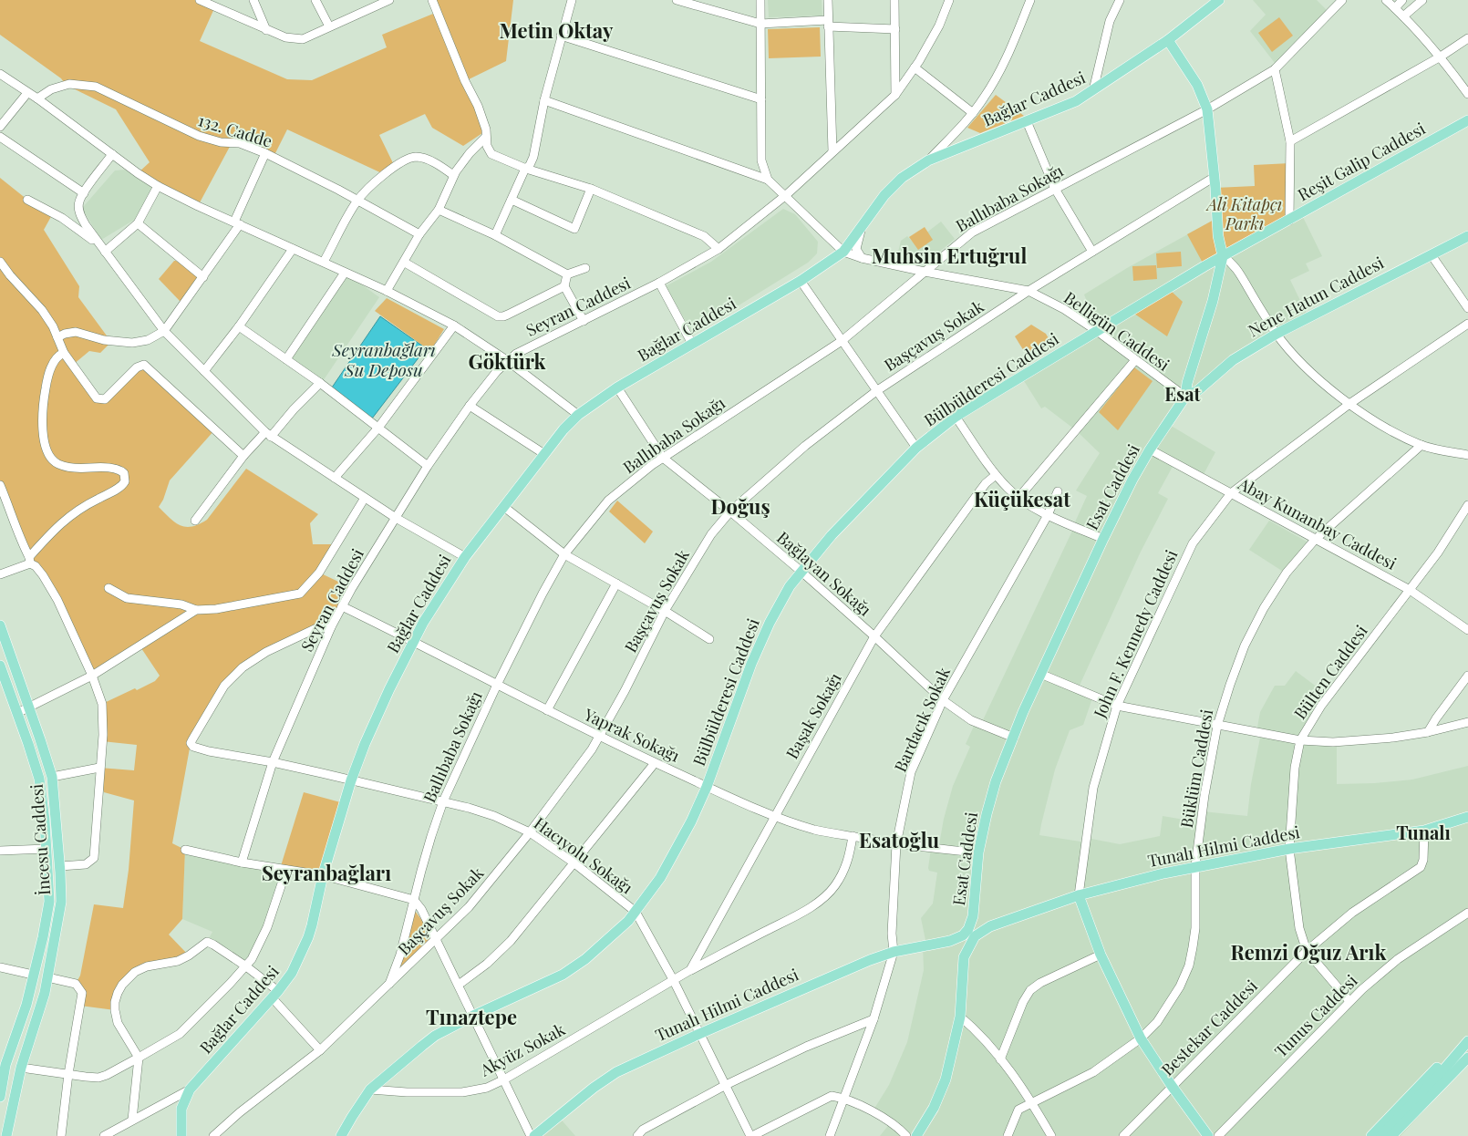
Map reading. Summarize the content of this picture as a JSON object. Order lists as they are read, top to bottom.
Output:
{
  "streets": {
    "main road": [
      "Bağlar Caddesi",
      "Reşit Galip Caddesi",
      "Nene Hatun Caddesi",
      "Bülbülderesi Caddesi",
      "Esat Caddesi",
      "John F. Kennedy Caddesi",
      "İncesu Caddesi",
      "Tunalı Hilmi Caddesi"
    ],
    "street": [
      "132. Cadde",
      "Ballıbaba Sokağı",
      "Seyran Caddesi",
      "Belligün Caddesi",
      "Başçavuş Sokak",
      "Abay Kunanbay Caddesi",
      "Bağlayan Sokağı",
      "Bülten Caddesi",
      "Başak Sokağı",
      "Bardacık Sokak",
      "Yaprak Sokağı",
      "Büklüm Caddesi",
      "Hacıyolu Sokağı",
      "Tunus Caddesi",
      "Bestekar Caddesi",
      "Akyüz Sokak"
    ]
  },
  "crossings": [
    ["Bağlar Caddesi", "Belligün Caddesi"],
    ["Bağlar Caddesi", "Esat Caddesi"],
    ["Bağlar Caddesi", "Bağlayan Sokağı"],
    ["Bağlar Caddesi", "Yaprak Sokağı"],
    ["Bağlar Caddesi", "Hacıyolu Sokağı"],
    ["Reşit Galip Caddesi", "Bülbülderesi Caddesi"],
    ["Reşit Galip Caddesi", "Esat Caddesi"],
    ["Ballıbaba Sokağı", "Belligün Caddesi"],
    ["Ballıbaba Sokağı", "Başçavuş Sokak"],
    ["Ballıbaba Sokağı", "Esat Caddesi"],
    ["Ballıbaba Sokağı", "Bağlayan Sokağı"],
    ["Ballıbaba Sokağı", "Yaprak Sokağı"],
    ["Ballıbaba Sokağı", "Hacıyolu Sokağı"],
    ["Nene Hatun Caddesi", "Belligün Caddesi"],
    ["Nene Hatun Caddesi", "Esat Caddesi"],
    ["Seyran Caddesi", "Yaprak Sokağı"],
    ["Seyran Caddesi", "Hacıyolu Sokağı"],
    ["Belligün Caddesi", "Başçavuş Sokak"],
    ["Belligün Caddesi", "Bülbülderesi Caddesi"],
    ["Belligün Caddesi", "Esat Caddesi"],
    ["Başçavuş Sokak", "Esat Caddesi"],
    ["Başçavuş Sokak", "Bağlayan Sokağı"],
    ["Başçavuş Sokak", "Yaprak Sokağı"],
    ["Başçavuş Sokak", "Hacıyolu Sokağı"],
    ["Bülbülderesi Caddesi", "Esat Caddesi"],
    ["Bülbülderesi Caddesi", "Bağlayan Sokağı"],
    ["Bülbülderesi Caddesi", "Yaprak Sokağı"],
    ["Bülbülderesi Caddesi", "Hacıyolu Sokağı"],
    ["Bülbülderesi Caddesi", "Akyüz Sokak"],
    ["Esat Caddesi", "Abay Kunanbay Caddesi"],
    ["Esat Caddesi", "Bağlayan Sokağı"],
    ["Esat Caddesi", "Yaprak Sokağı"],
    ["Esat Caddesi", "Tunalı Hilmi Caddesi"],
    ["Abay Kunanbay Caddesi", "John F. Kennedy Caddesi"],
    ["Abay Kunanbay Caddesi", "Bülten Caddesi"],
    ["Abay Kunanbay Caddesi", "Büklüm Caddesi"],
    ["Bağlayan Sokağı", "Başak Sokağı"],
    ["Bağlayan Sokağı", "Bardacık Sokak"],
    ["John F. Kennedy Caddesi", "Büklüm Caddesi"],
    ["John F. Kennedy Caddesi", "Tunalı Hilmi Caddesi"],
    ["John F. Kennedy Caddesi", "Bestekar Caddesi"],
    ["Bülten Caddesi", "Tunalı Hilmi Caddesi"],
    ["Bülten Caddesi", "Tunus Caddesi"],
    ["Bülten Caddesi", "Bestekar Caddesi"],
    ["Başak Sokağı", "Yaprak Sokağı"],
    ["Başak Sokağı", "Hacıyolu Sokağı"],
    ["Başak Sokağı", "Akyüz Sokak"],
    ["Bardacık Sokak", "Yaprak Sokağı"],
    ["Bardacık Sokak", "Tunalı Hilmi Caddesi"],
    ["Büklüm Caddesi", "Tunalı Hilmi Caddesi"],
    ["Tunalı Hilmi Caddesi", "Hacıyolu Sokağı"],
    ["Tunalı Hilmi Caddesi", "Bestekar Caddesi"],
    ["Hacıyolu Sokağı", "Akyüz Sokak"]
  ],
  "districts": [
    "Metin Oktay",
    "Muhsin Ertuğrul",
    "Göktürk",
    "Esat",
    "Küçükesat",
    "Doğuş",
    "Tunalı",
    "Esatoğlu",
    "Seyranbağları",
    "Remzi Oğuz Arık",
    "Tınaztepe"
  ],
  "water": ["Seyranbağları Su Deposu"],
  "parks": ["Ali Kitapçı Parkı"]
}
